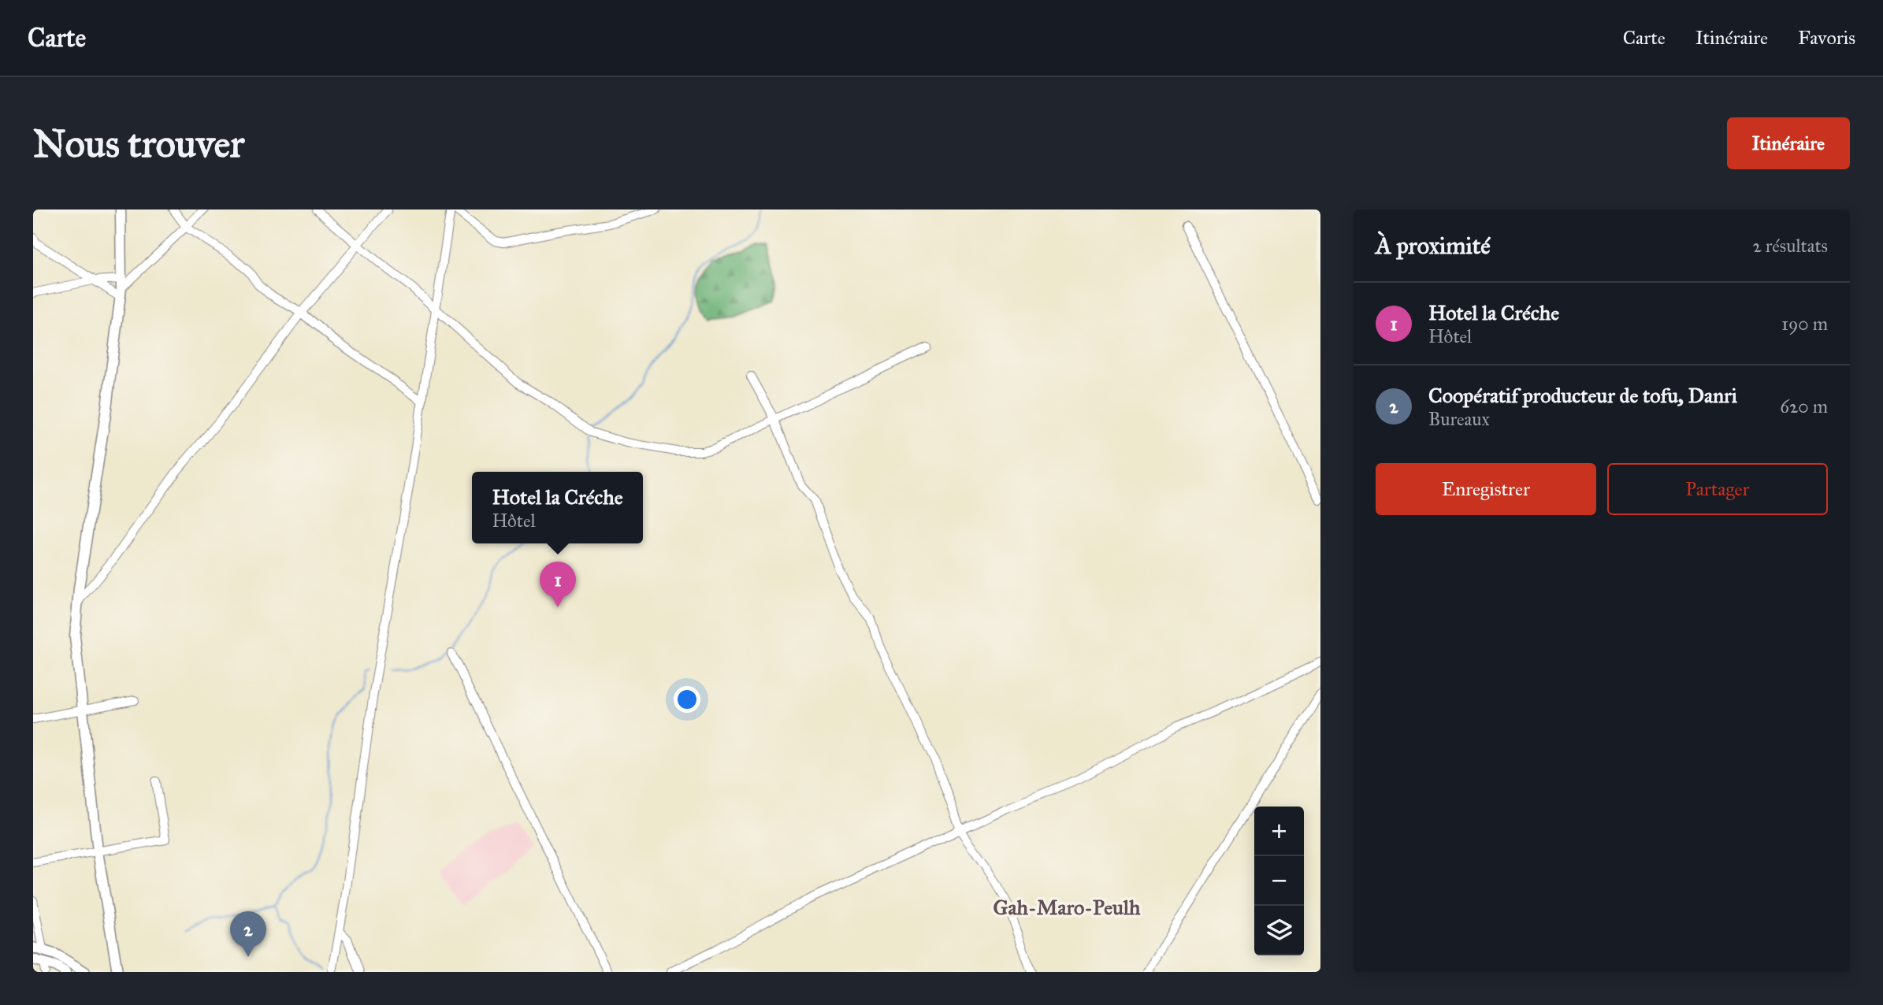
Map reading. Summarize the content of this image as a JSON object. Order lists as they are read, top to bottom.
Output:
{
  "districts": ["Gah-Maro-Peulh"],
  "page": {
    "header": "Carte",
    "nav": ["Carte", "Itinéraire", "Favoris"],
    "buttons": [
      "Itinéraire",
      ["Enregistrer", "Partager"]
    ],
    "title": "Nous trouver",
    "heading": ["À proximité", "2 résultats"],
    "list": [
      {
        "mark": "1",
        "name": "Hotel la Créche",
        "note": "Hôtel",
        "value": "190 m"
      },
      {
        "mark": "2",
        "name": "Coopératif producteur de tofu, Danri",
        "note": "Bureaux",
        "value": "620 m"
      }
    ],
    "popup": ["Hotel la Créche", "Hôtel"],
    "pins": ["1", "2"],
    "map_buttons": ["+", "−"]
  }
}
